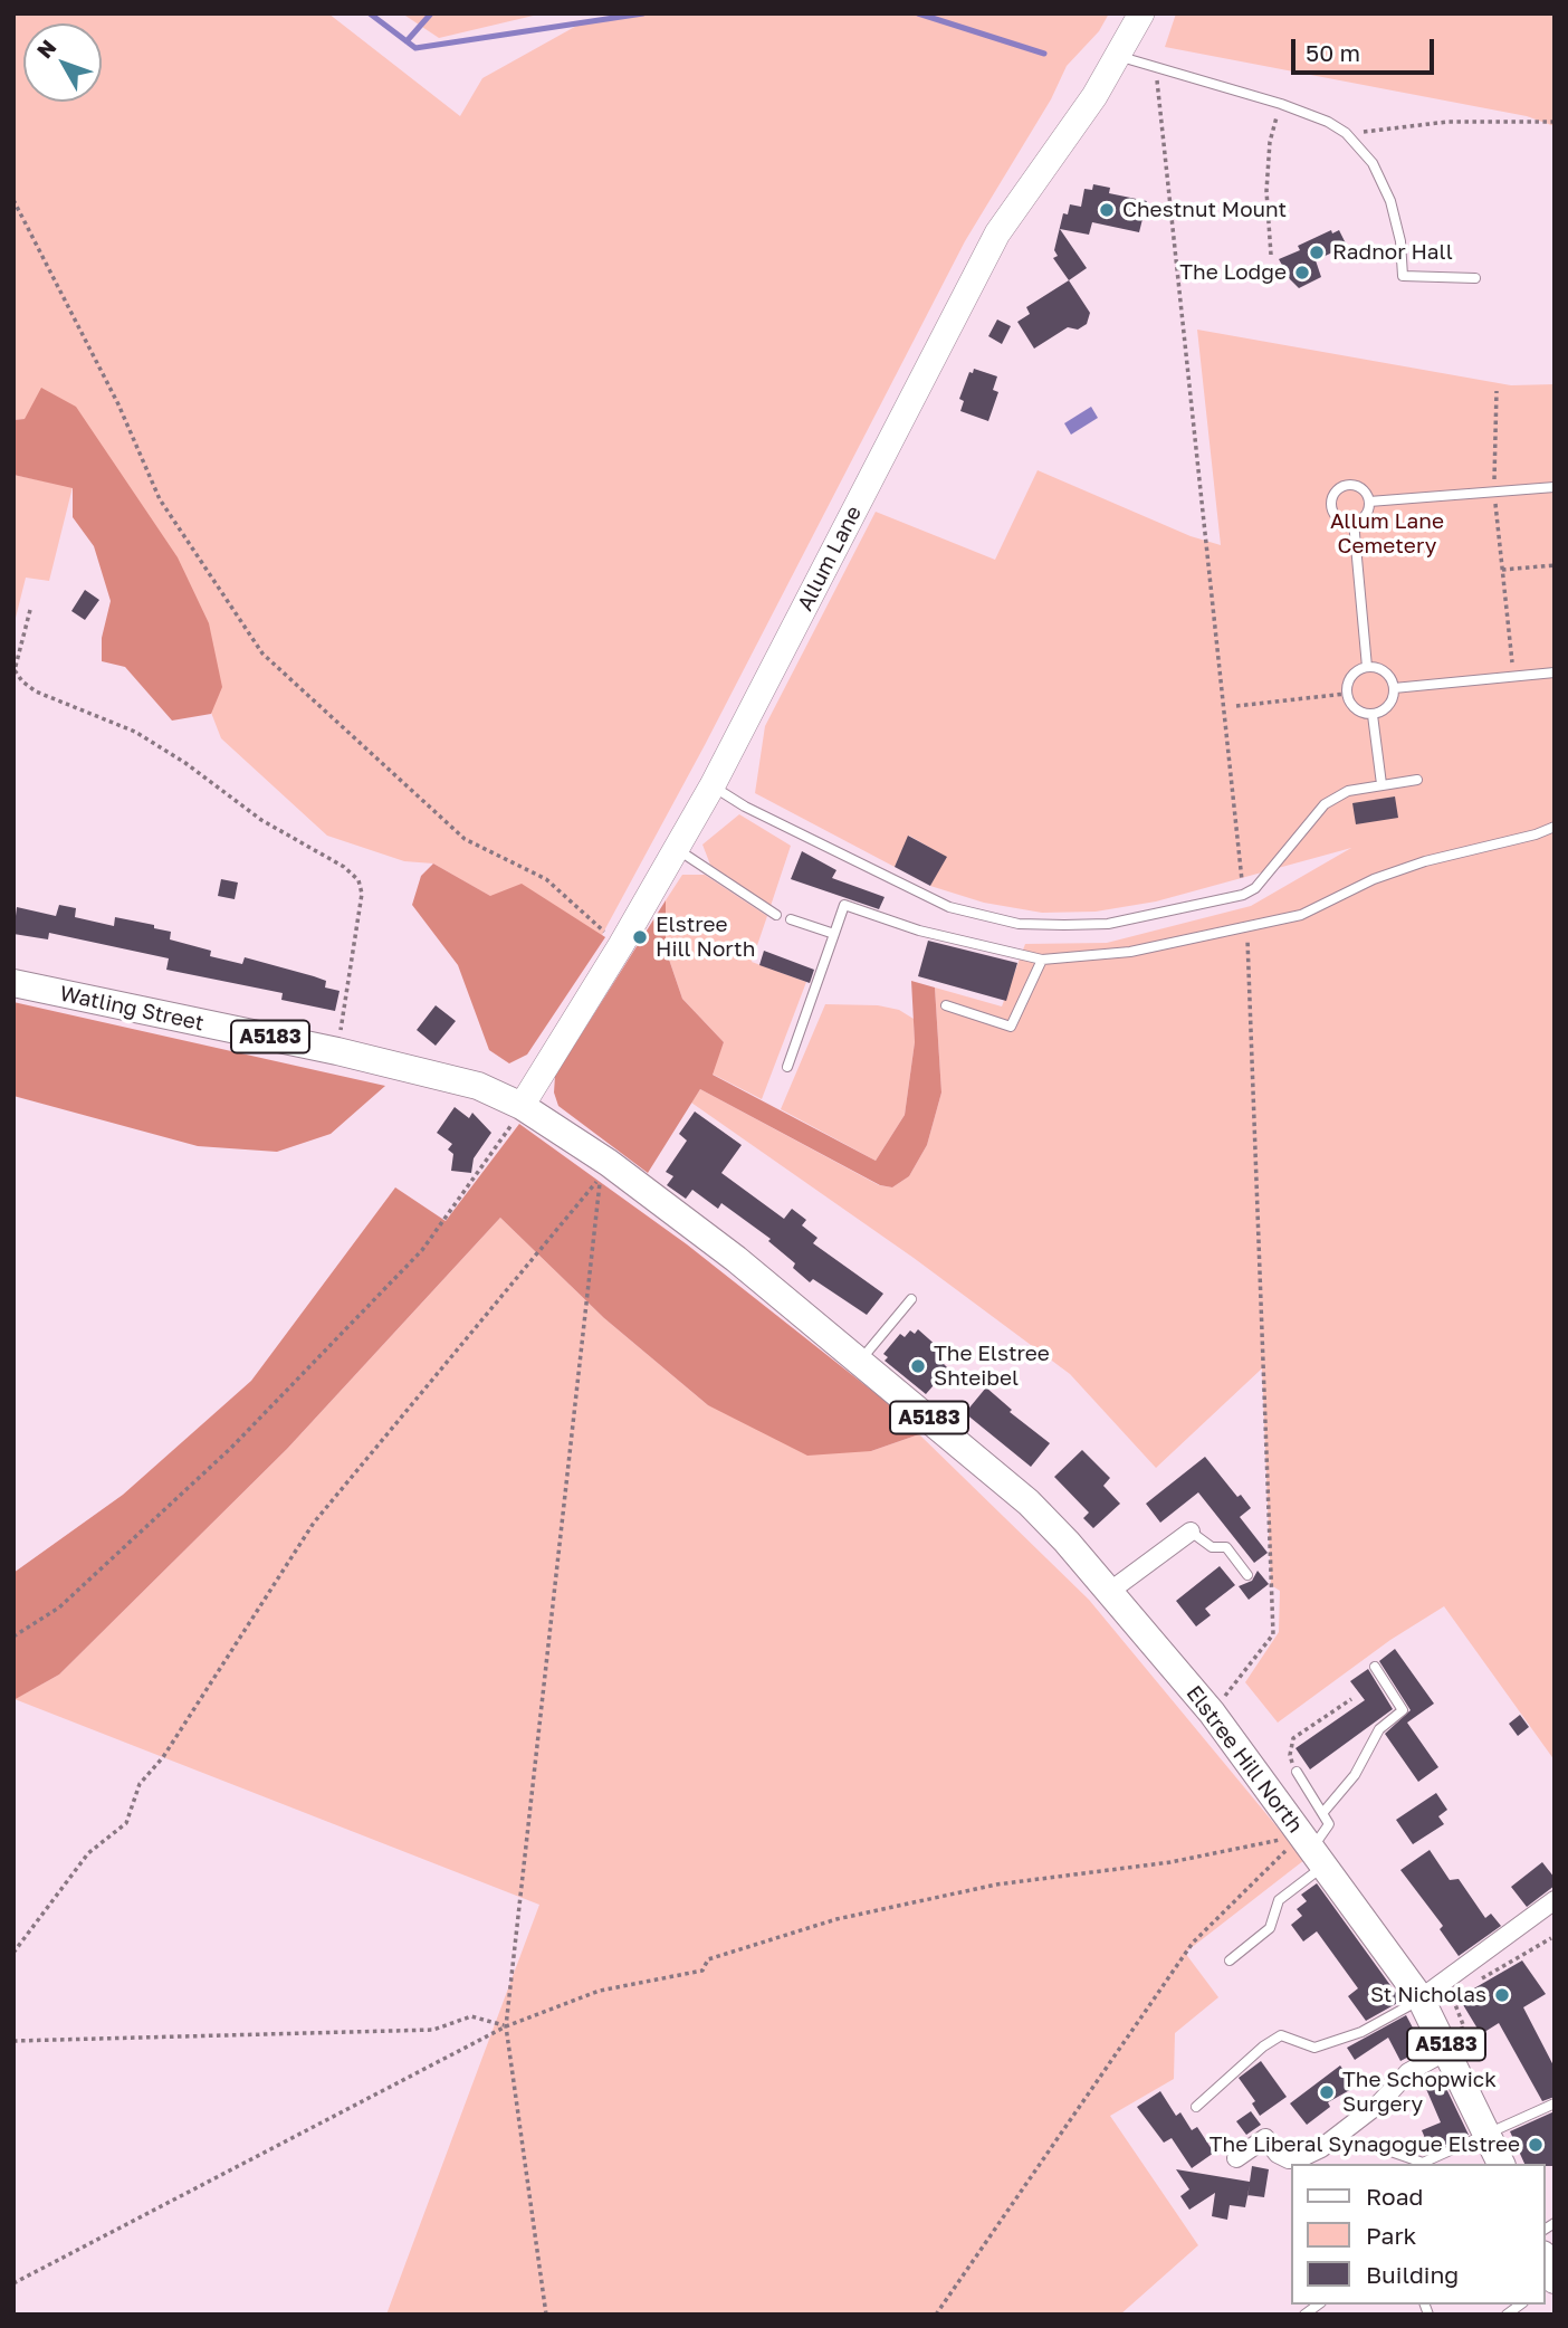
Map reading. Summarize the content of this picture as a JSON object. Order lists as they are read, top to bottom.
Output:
{
  "streets": {
    "main road": [
      "Allum Lane",
      "Watling Street",
      "A5183",
      "Elstree Hill North"
    ]
  },
  "crossings": [
    ["Allum Lane", "Watling Street"],
    ["Allum Lane", "Elstree Hill North"],
    ["Watling Street", "Elstree Hill North"],
    ["A5183", "Elstree Hill North"]
  ],
  "parks": ["Allum Lane Cemetery"],
  "places": [
    "Chestnut Mount",
    "Radnor Hall",
    "The Lodge",
    "Elstree Hill North",
    "The Elstree Shteibel",
    "St Nicholas",
    "The Schopwick Surgery",
    "The Liberal Synagogue Elstree"
  ],
  "legend": ["Road", "Park", "Building"],
  "scale_bar": "50 m",
  "north": "top left"
}
